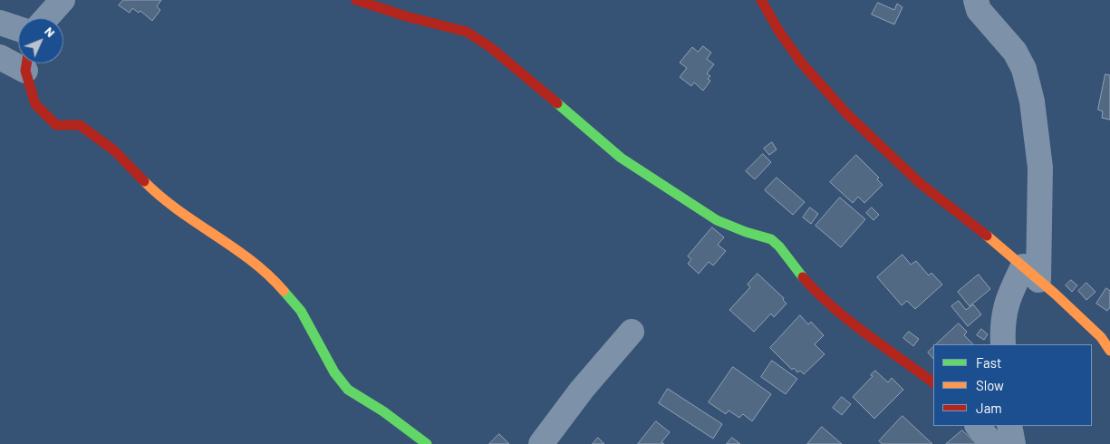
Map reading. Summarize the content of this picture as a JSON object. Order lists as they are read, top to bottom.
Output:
{
  "legend": ["Fast", "Slow", "Jam"],
  "north": "top right"
}
